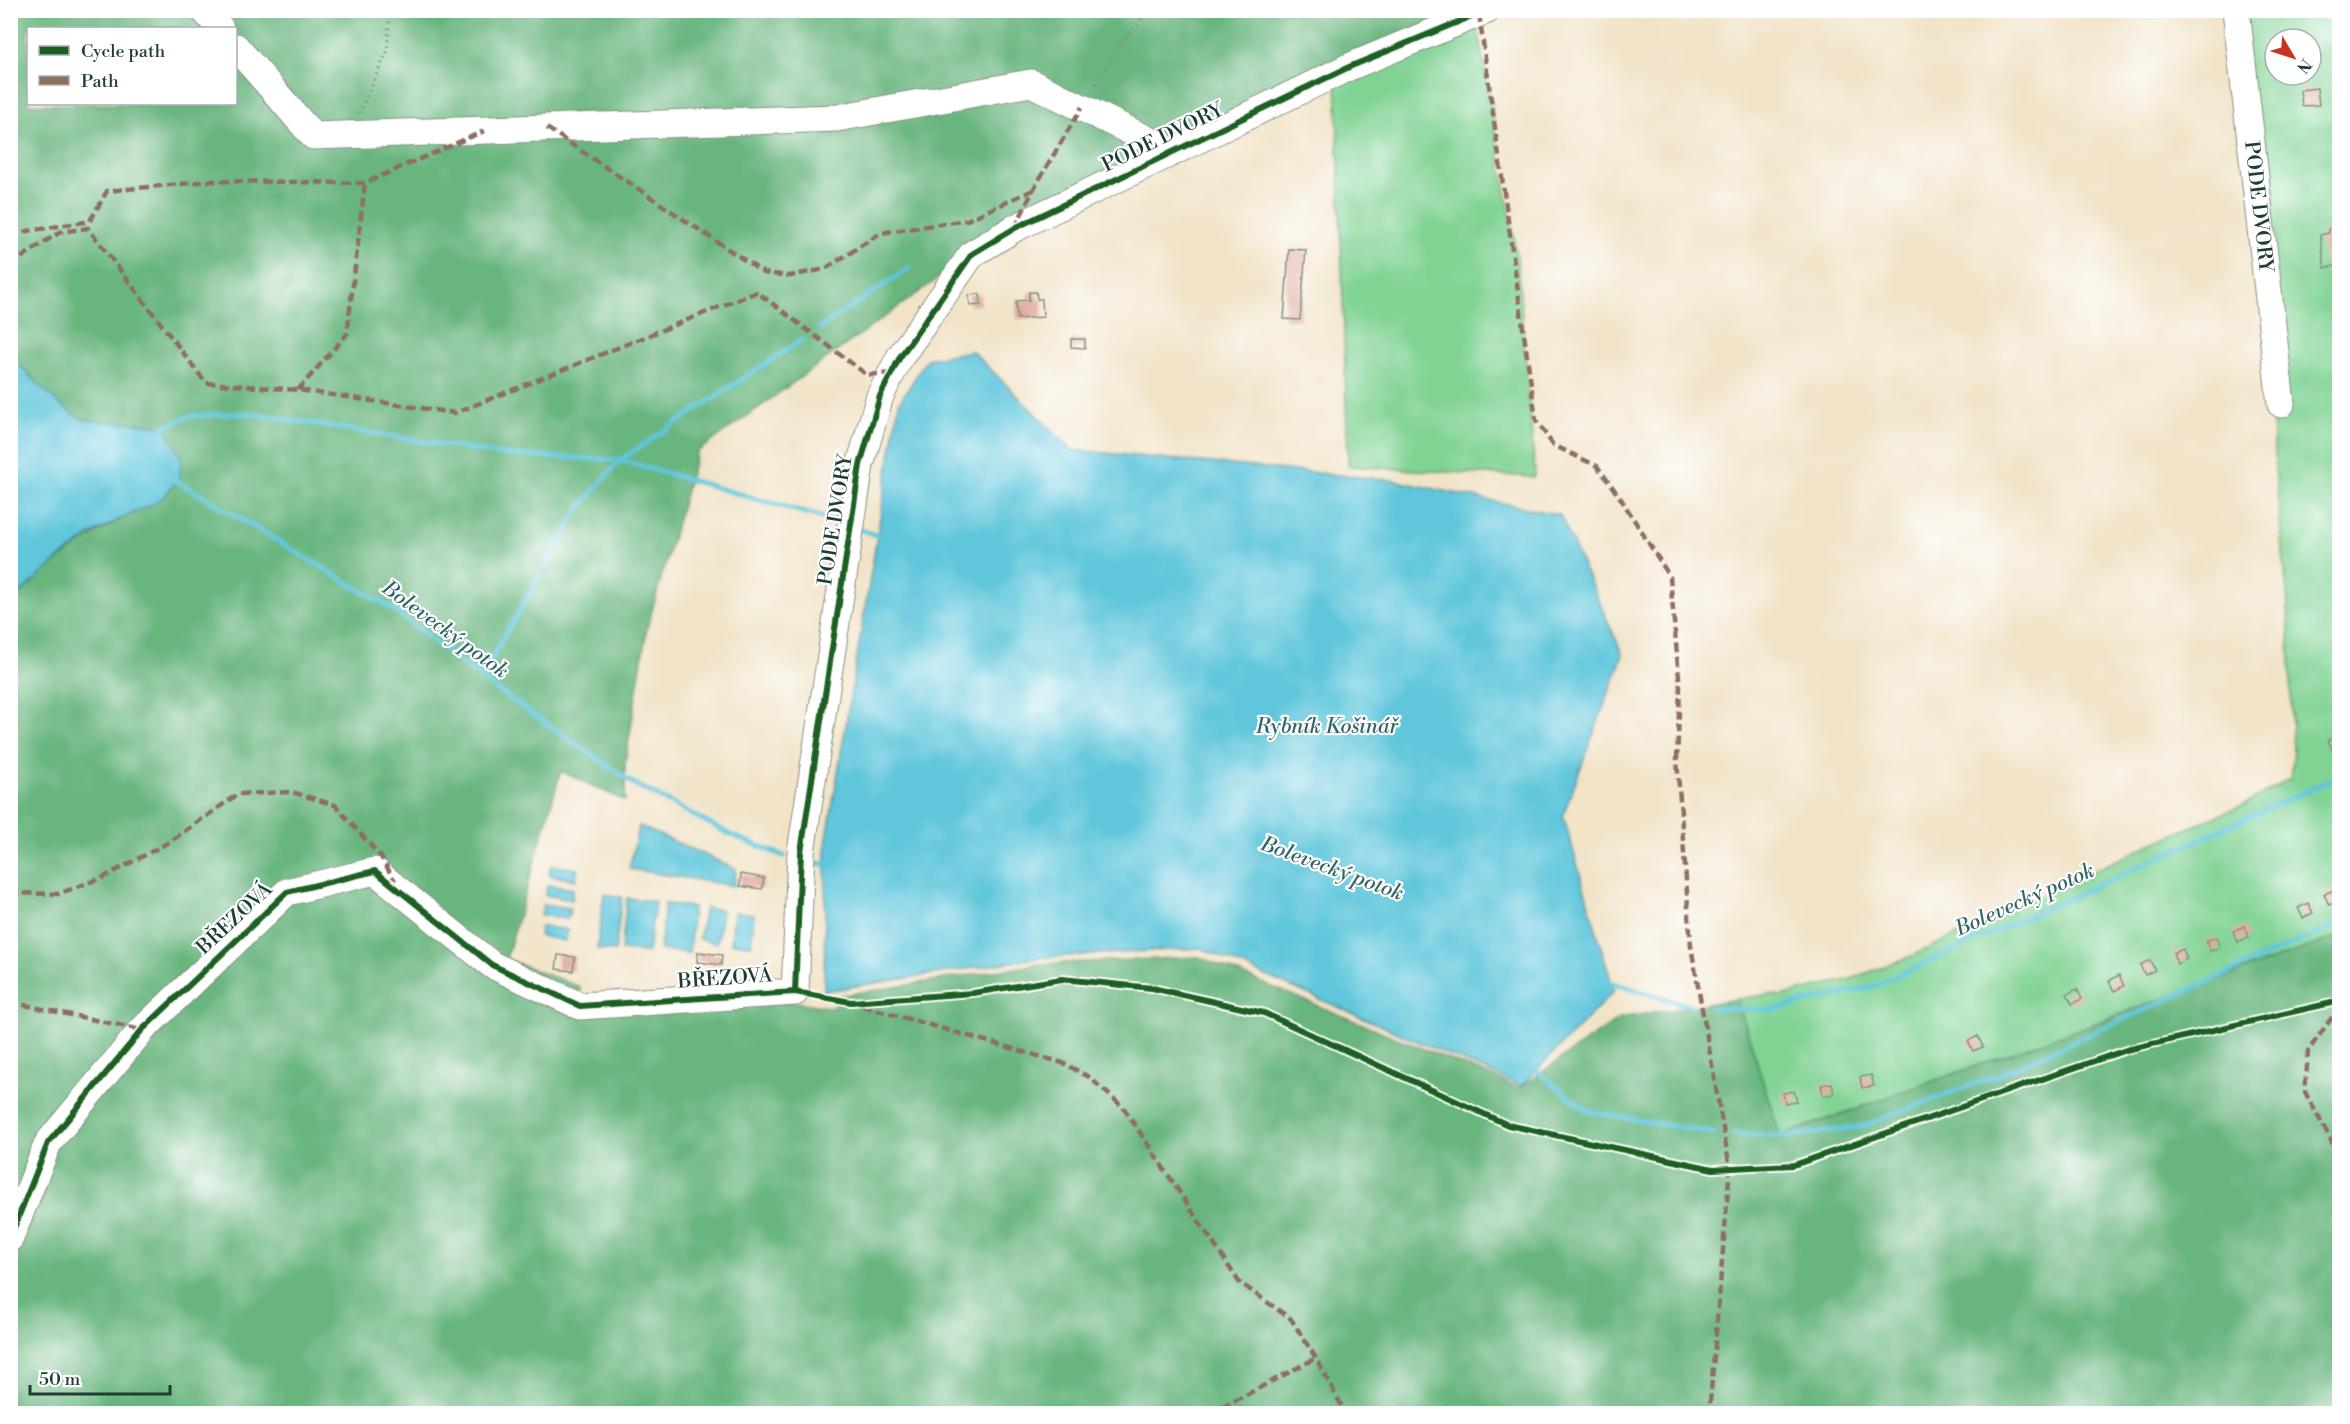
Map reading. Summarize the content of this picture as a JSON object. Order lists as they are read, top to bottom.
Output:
{
  "streets": {
    "street": ["PODE DVORY", "BŘEZOVÁ"]
  },
  "crossings": [
    ["PODE DVORY", "BŘEZOVÁ"]
  ],
  "water": ["Bolevecký potok", "Rybník Košinář"],
  "legend": ["Cycle path", "Path"],
  "scale_bar": "50 m",
  "north": "bottom right"
}
